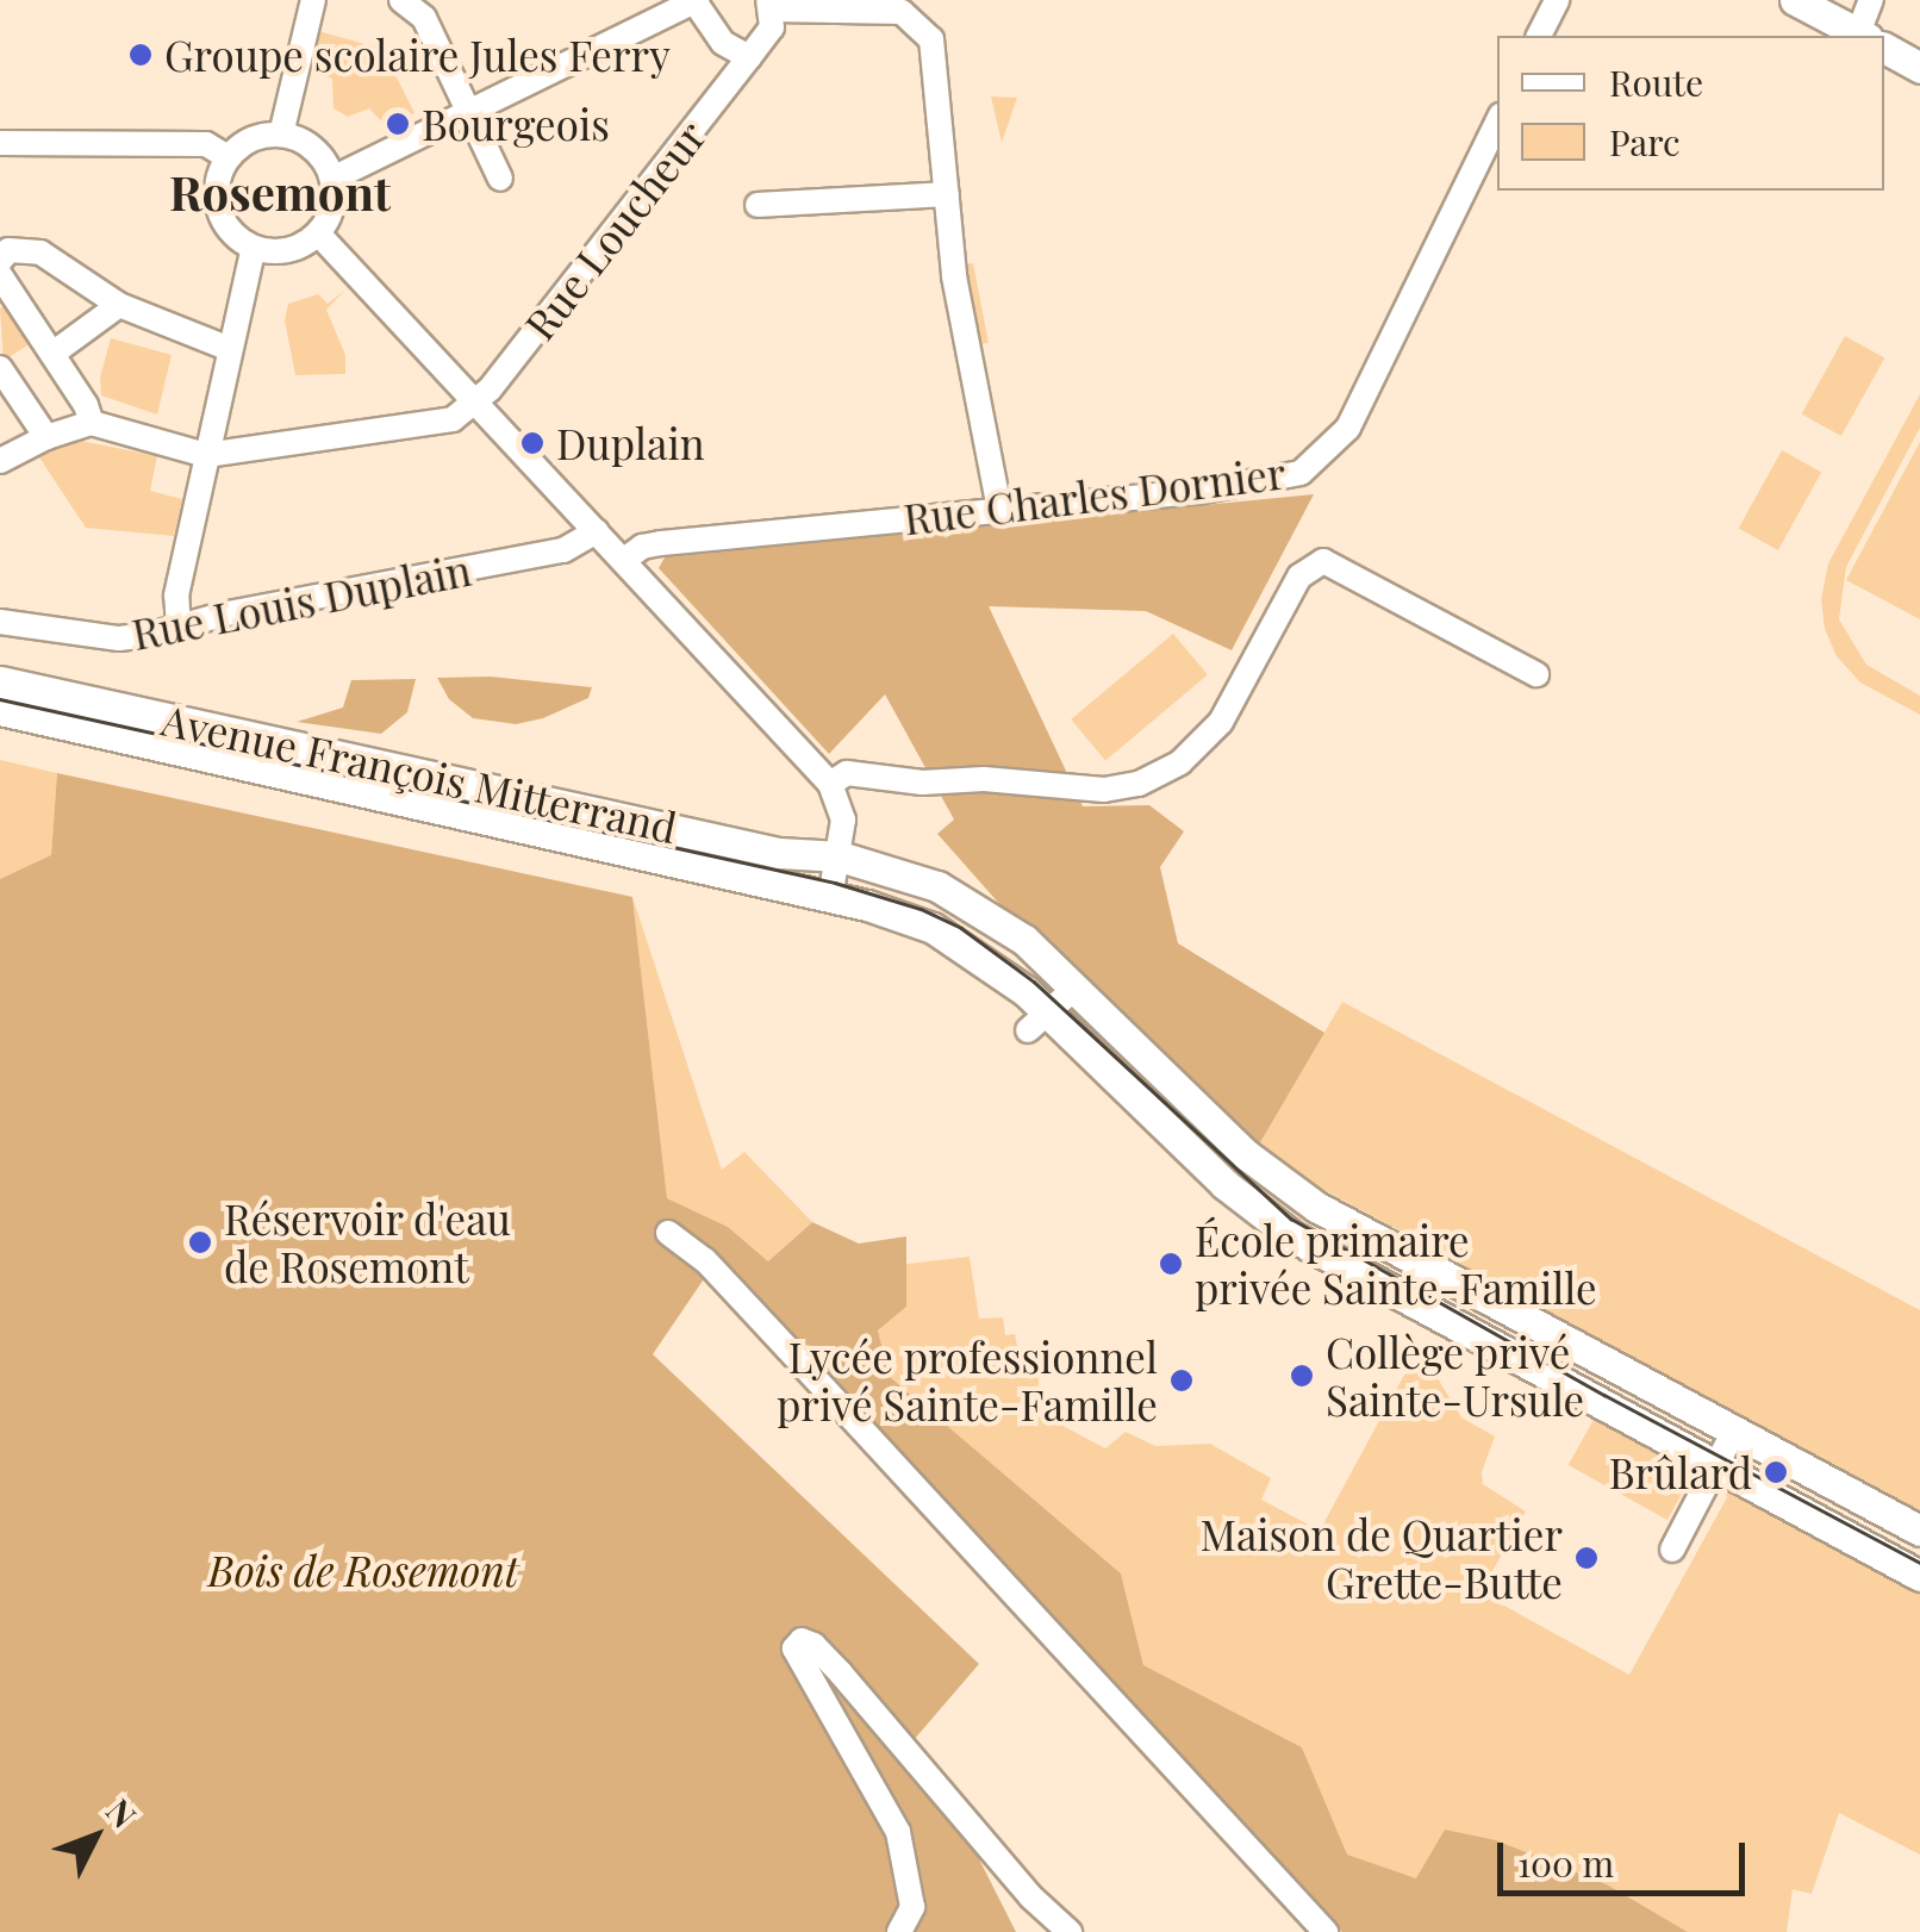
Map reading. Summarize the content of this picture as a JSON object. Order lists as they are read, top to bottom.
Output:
{
  "streets": {
    "main road": ["Avenue François Mitterrand"],
    "street": ["Rue Loucheur", "Rue Charles Dornier", "Rue Louis Duplain"]
  },
  "districts": ["Rosemont"],
  "parks": ["Bois de Rosemont"],
  "places": [
    "Groupe scolaire Jules Ferry",
    "Bourgeois",
    "Duplain",
    "Réservoir d'eau de Rosemont",
    "École primaire privée Sainte-Famille",
    "Collège privé Sainte-Ursule",
    "Lycée professionnel privé Sainte-Famille",
    "Brûlard",
    "Maison de Quartier Grette-Butte"
  ],
  "legend": ["Route", "Parc"],
  "scale_bar": "100 m",
  "north": "top right"
}
